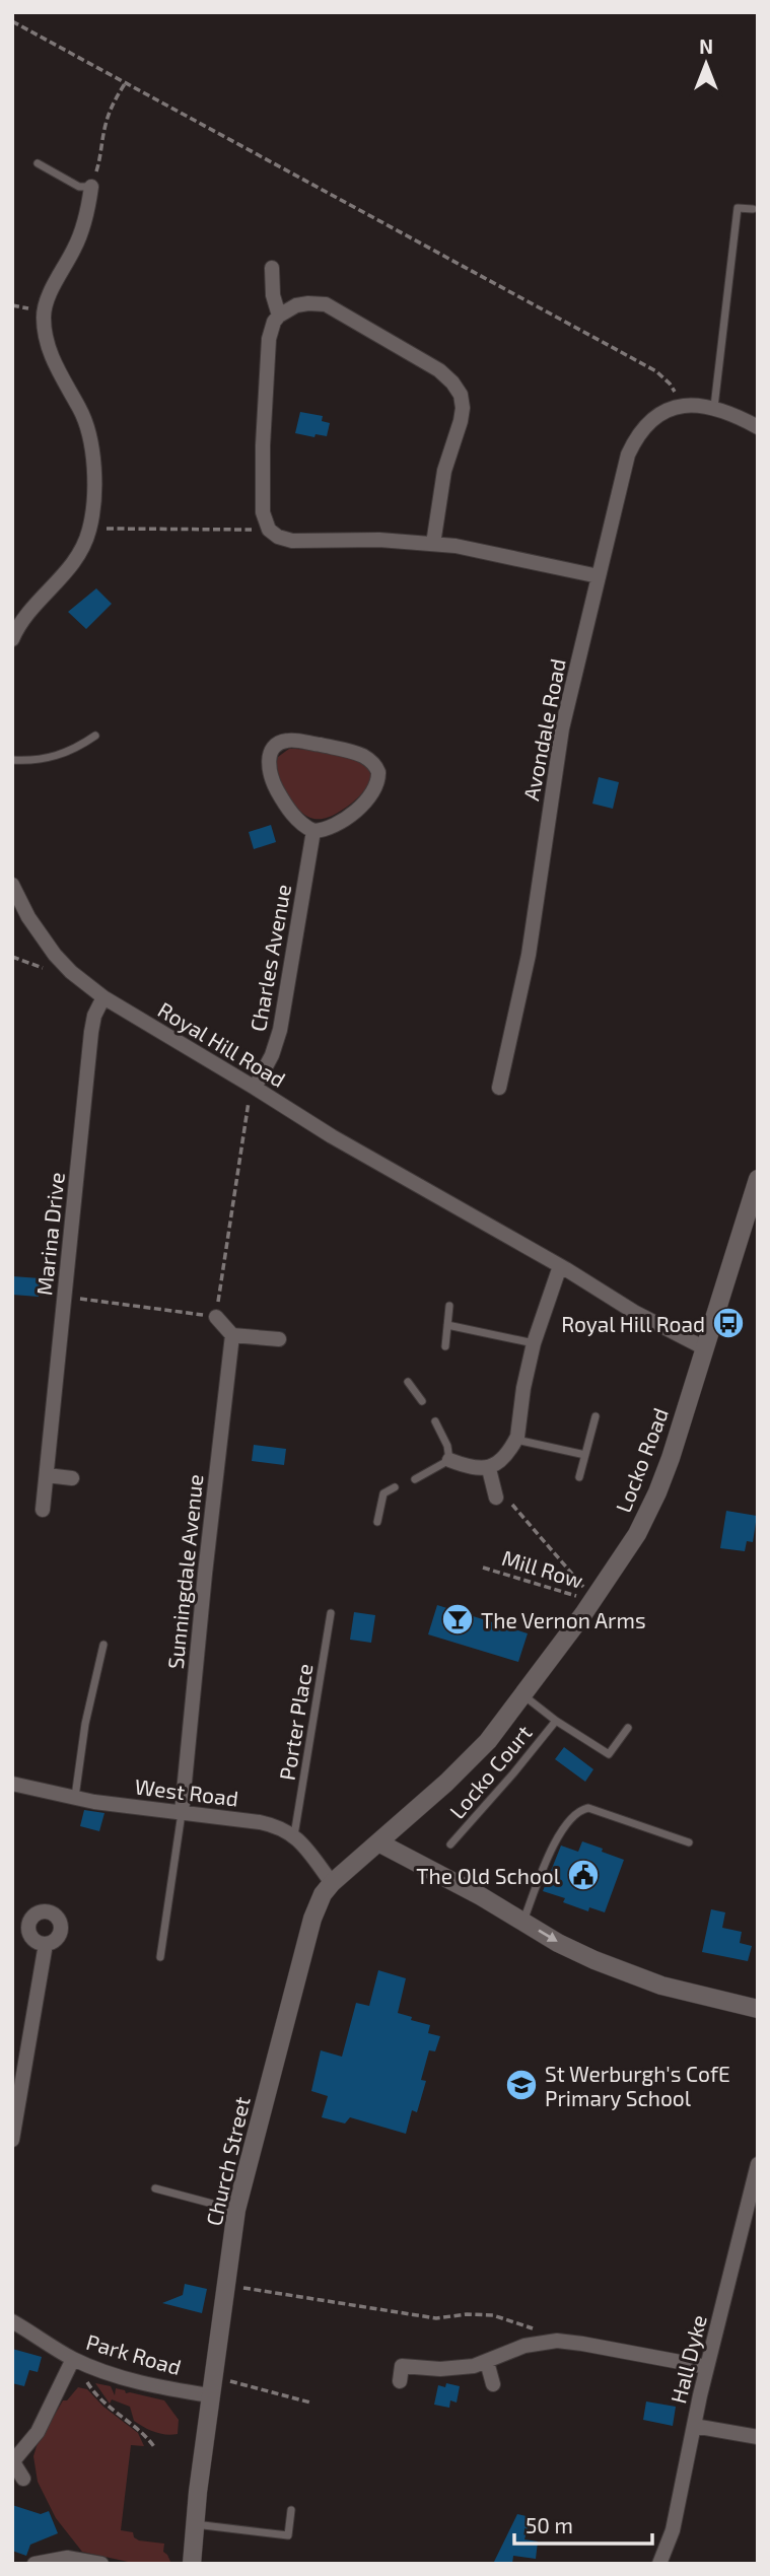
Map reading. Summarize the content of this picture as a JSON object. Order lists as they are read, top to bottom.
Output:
{
  "streets": {
    "street": [
      "Avondale Road",
      "Charles Avenue",
      "Royal Hill Road",
      "Marina Drive",
      "Locko Road",
      "Sunningdale Avenue",
      "West Road",
      "Church Street",
      "Park Road",
      "Hall Dyke"
    ],
    "lane": ["Porter Place", "Locko Court"],
    "path": ["Mill Row"]
  },
  "crossings": [
    ["Charles Avenue", "Royal Hill Road"],
    ["Royal Hill Road", "Marina Drive"],
    ["Royal Hill Road", "Locko Road"],
    ["Locko Road", "Mill Row"],
    ["Locko Road", "Locko Court"],
    ["Locko Road", "Church Street"],
    ["Sunningdale Avenue", "West Road"],
    ["Porter Place", "West Road"],
    ["West Road", "Church Street"],
    ["Church Street", "Park Road"]
  ],
  "places": {
    "bus stop": ["Royal Hill Road"],
    "bar": ["The Vernon Arms"],
    "public building": ["The Old School"],
    "school or university": ["St Werburgh's CofE Primary School"]
  },
  "scale_bar": "50 m",
  "north": "top"
}
